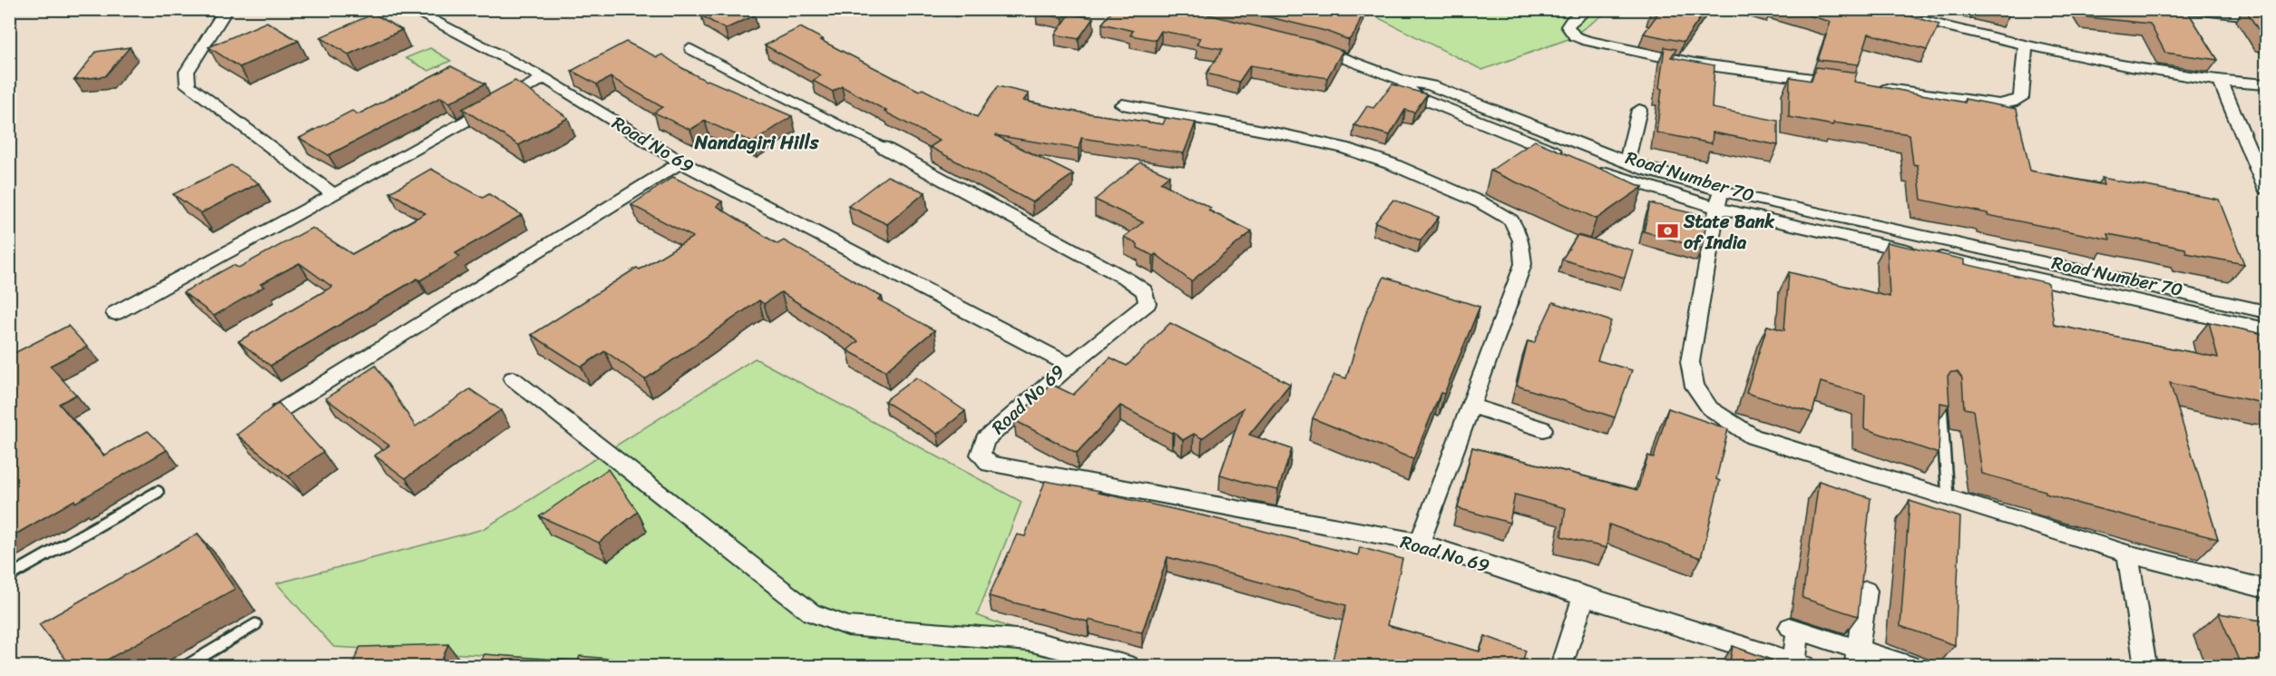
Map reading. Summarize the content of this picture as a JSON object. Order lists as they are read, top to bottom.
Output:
{
  "streets": {
    "street": ["Road No 69", "Road Number 70"]
  },
  "districts": ["Nandagiri Hills"],
  "places": {
    "bank": ["State Bank of India"]
  }
}
